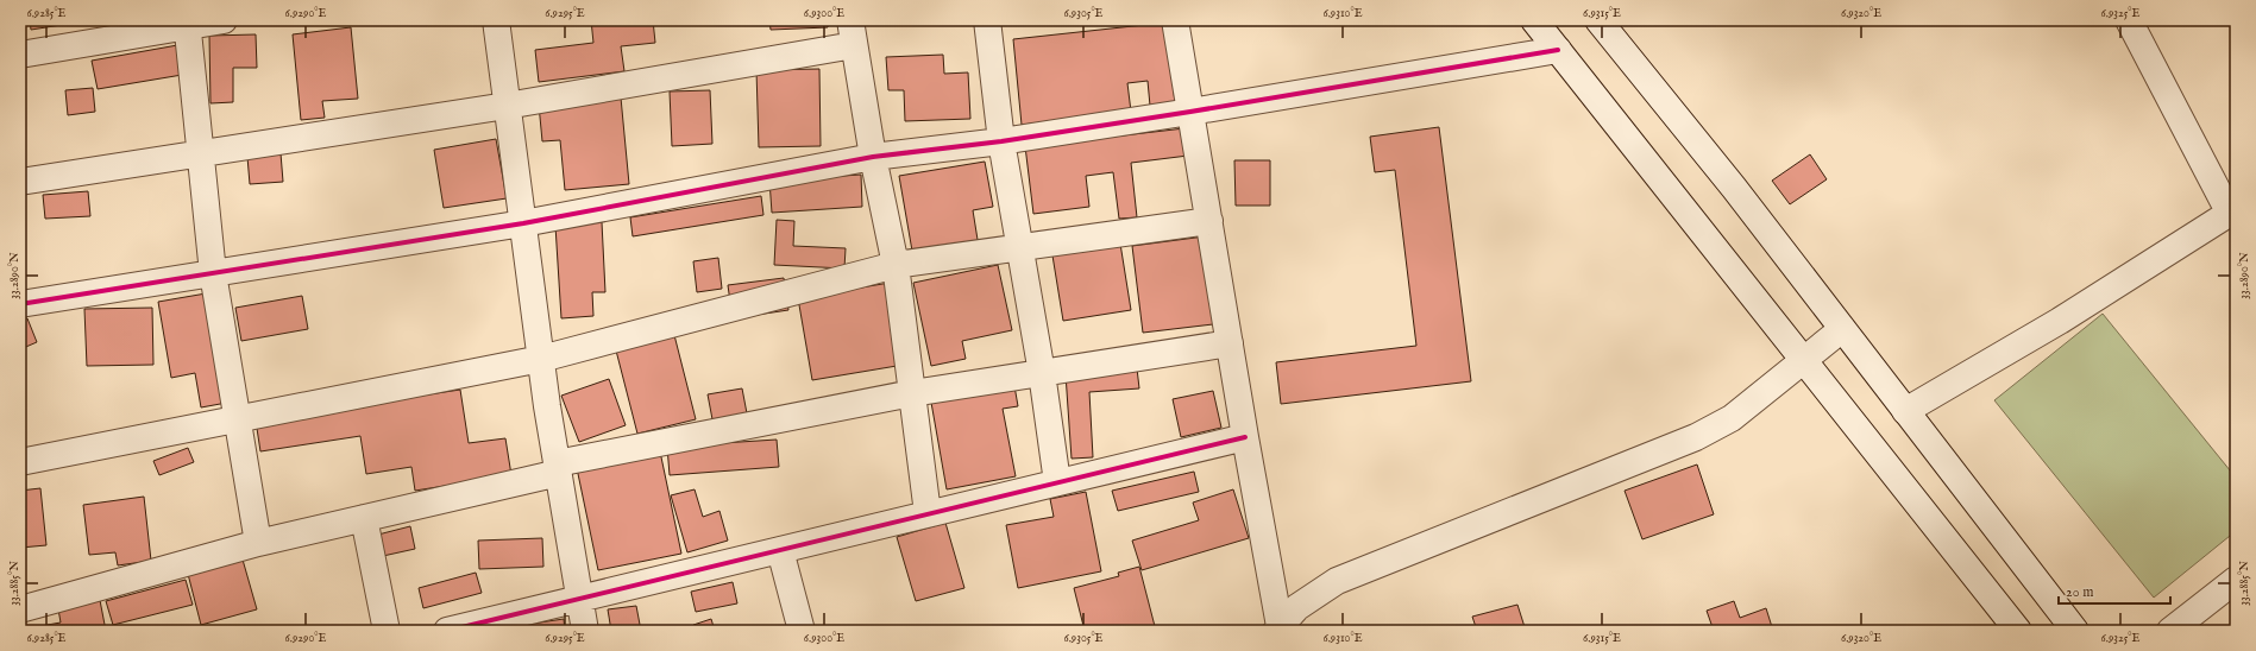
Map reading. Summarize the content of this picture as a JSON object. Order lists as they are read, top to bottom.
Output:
{
  "scale_bar": "20 m",
  "coordinates": [
    "6.9285°E",
    "6.9290°E",
    "6.9295°E",
    "6.9300°E",
    "6.9305°E",
    "6.9310°E",
    "6.9315°E",
    "6.9320°E",
    "6.9325°E",
    "33.2890°N",
    "33.2885°N"
  ]
}
